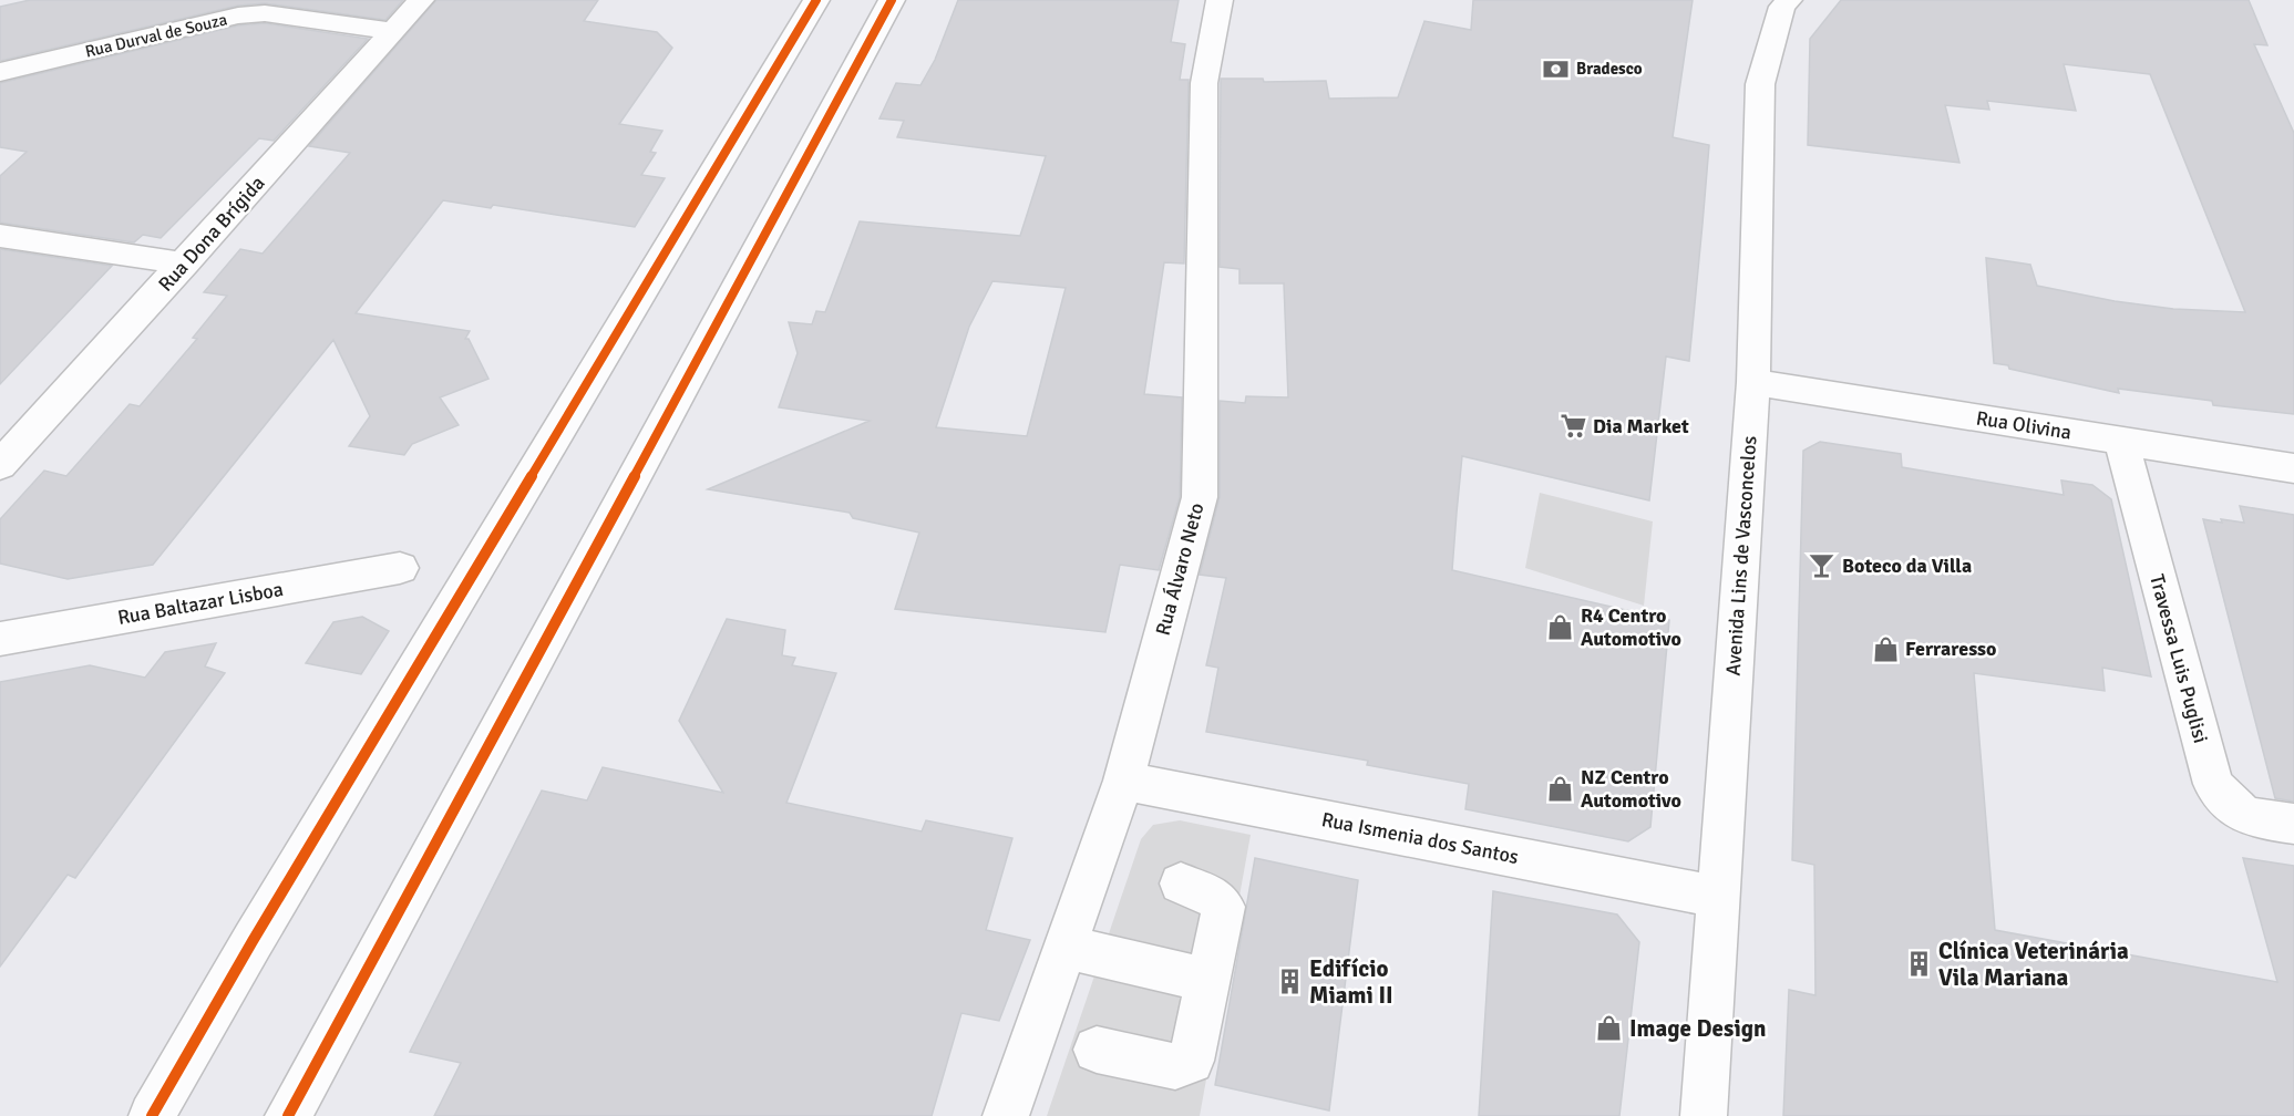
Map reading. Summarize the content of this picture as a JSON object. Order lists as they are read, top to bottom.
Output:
{
  "streets": {
    "street": [
      "Rua Durval de Souza",
      "Rua Dona Brígida",
      "Rua Olivina",
      "Avenida Lins de Vasconcelos",
      "Rua Álvaro Neto",
      "Rua Baltazar Lisboa",
      "Travessa Luis Puglisi",
      "Rua Ismenia dos Santos"
    ]
  },
  "crossings": [
    ["Rua Durval de Souza", "Rua Dona Brígida"],
    ["Rua Olivina", "Avenida Lins de Vasconcelos"],
    ["Rua Olivina", "Travessa Luis Puglisi"],
    ["Avenida Lins de Vasconcelos", "Rua Ismenia dos Santos"],
    ["Rua Álvaro Neto", "Rua Ismenia dos Santos"]
  ],
  "places": {
    "bank": ["Bradesco"],
    "supermarket": ["Dia Market"],
    "bar": ["Boteco da Villa"],
    "shop": [
      "R4 Centro Automotivo",
      "Ferraresso",
      "NZ Centro Automotivo",
      "Image Design"
    ],
    "building": ["Clínica Veterinária Vila Mariana", "Edifício Miami II"]
  }
}
